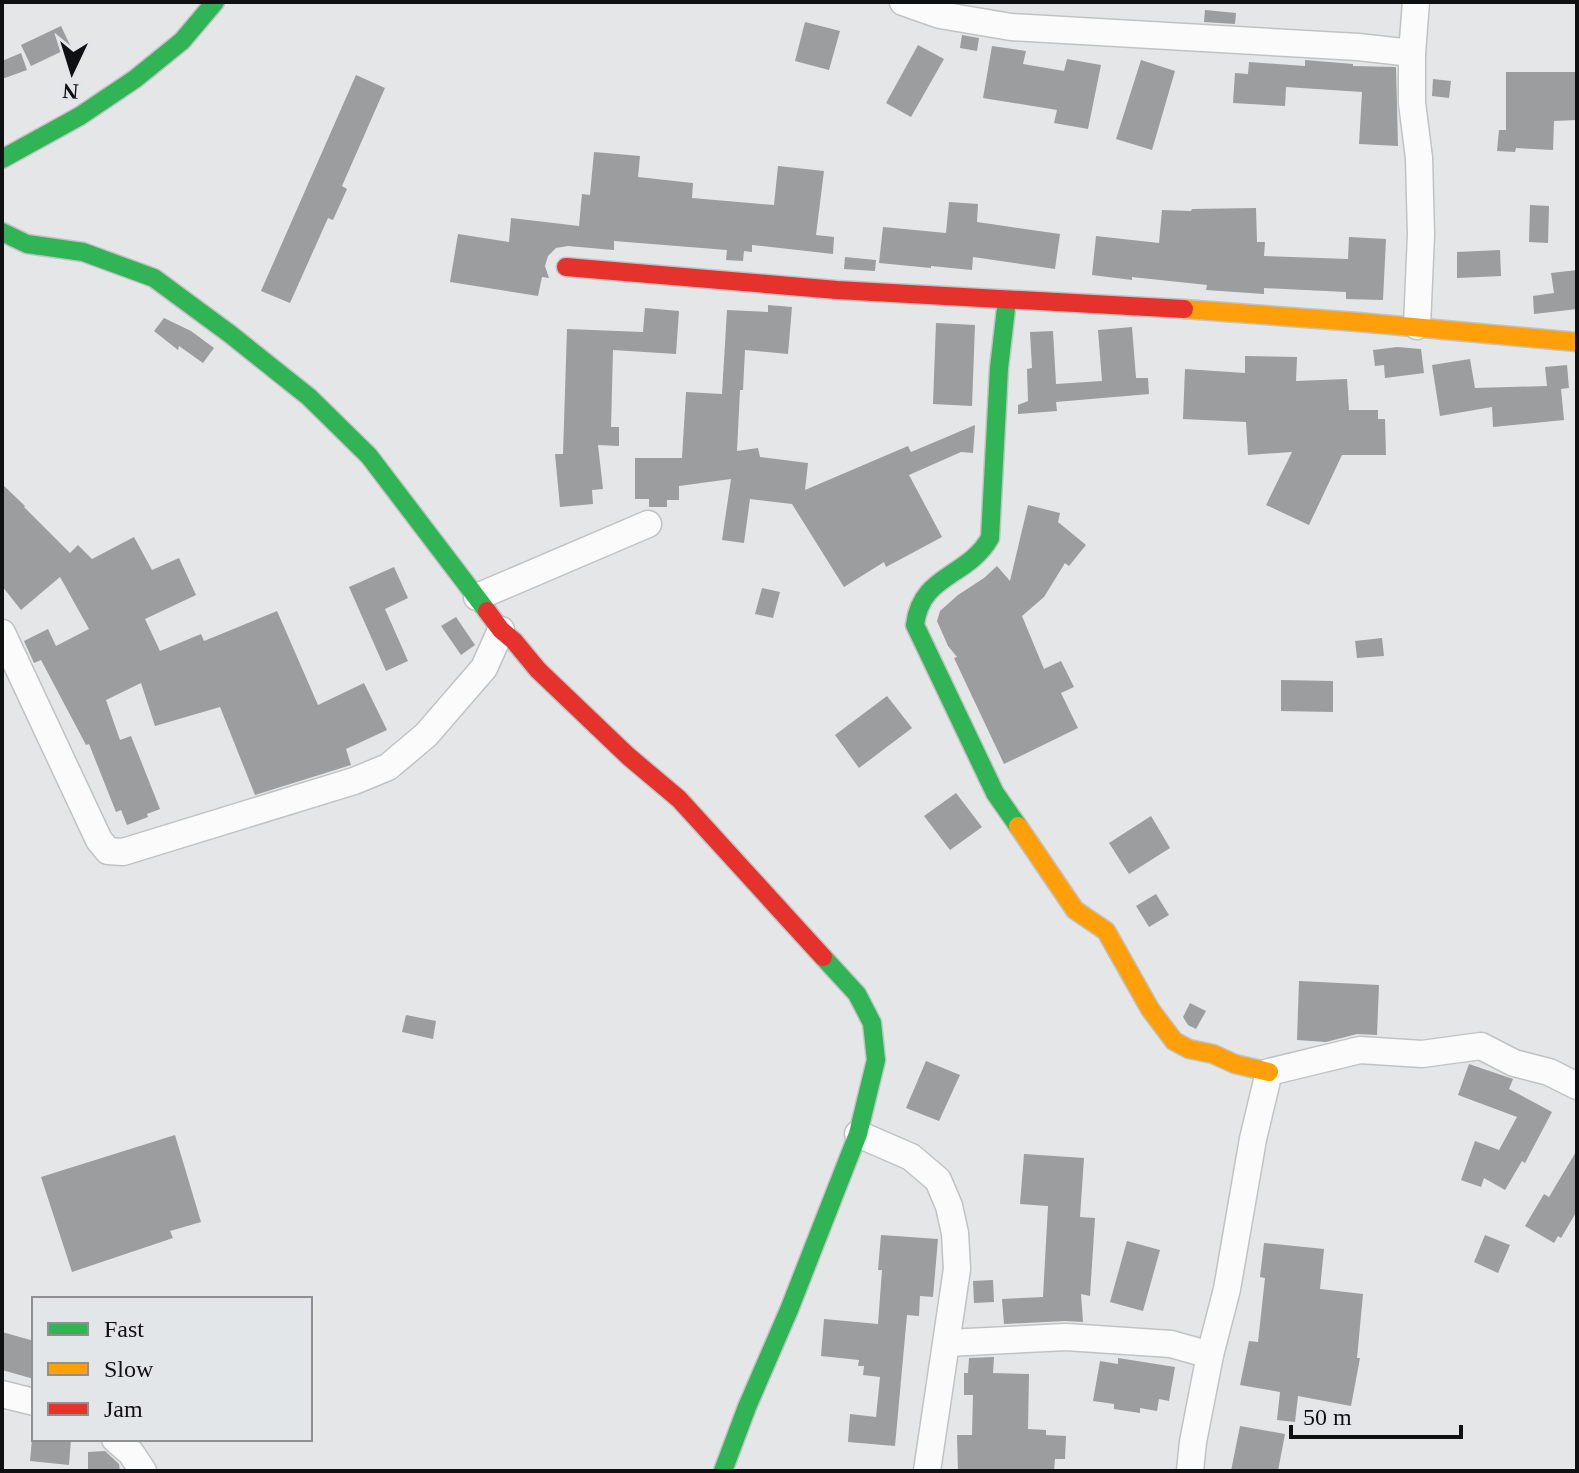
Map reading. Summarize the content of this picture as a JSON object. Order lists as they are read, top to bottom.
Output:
{
  "legend": ["Fast", "Slow", "Jam"],
  "scale_bar": "50 m",
  "north": "bottom"
}
